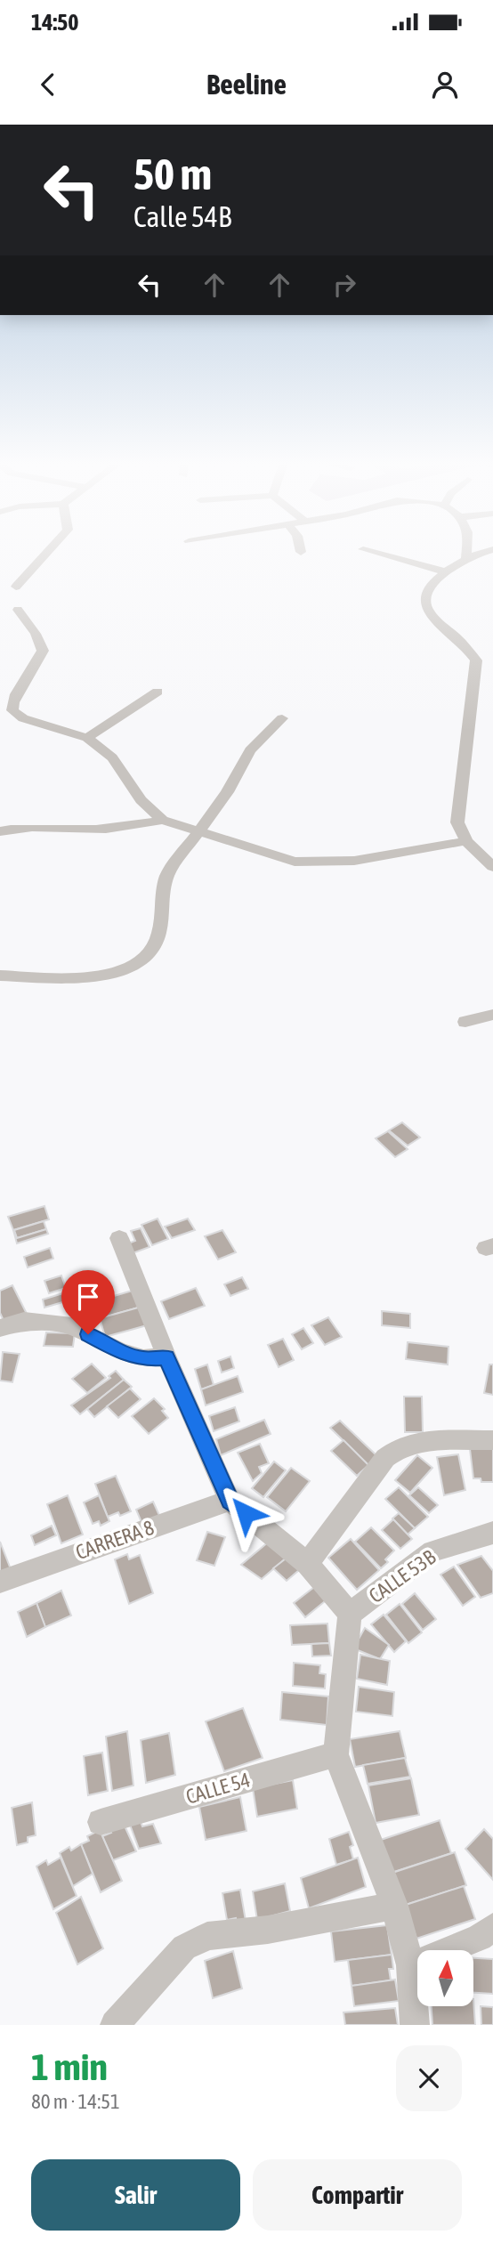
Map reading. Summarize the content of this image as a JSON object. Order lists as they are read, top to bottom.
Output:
{
  "streets": {
    "street": ["CARRERA 8", "CALLE 53B", "CALLE 54"]
  },
  "north": "top",
  "page": {
    "status": "14:50",
    "header": "Beeline",
    "turn": ["50 m", "Calle 54B"],
    "heading": ["1 min", "80 m · 14:51"],
    "buttons": ["Salir", "Compartir"]
  }
}
